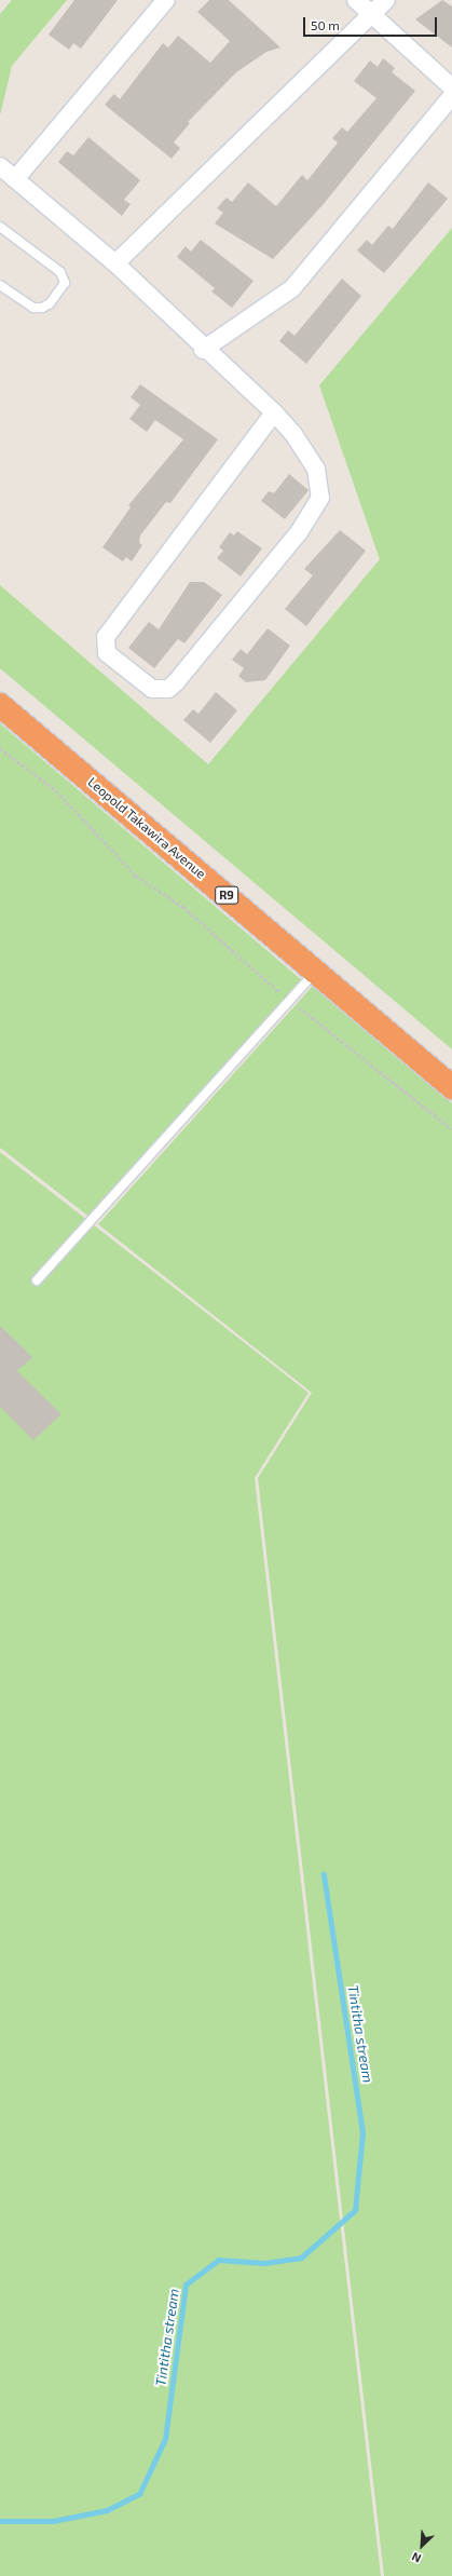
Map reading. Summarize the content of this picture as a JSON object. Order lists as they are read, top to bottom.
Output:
{
  "streets": {
    "highway": ["Leopold Takawira Avenue", "R9"]
  },
  "water": ["Tintitha stream"],
  "scale_bar": "50 m",
  "north": "bottom left"
}
